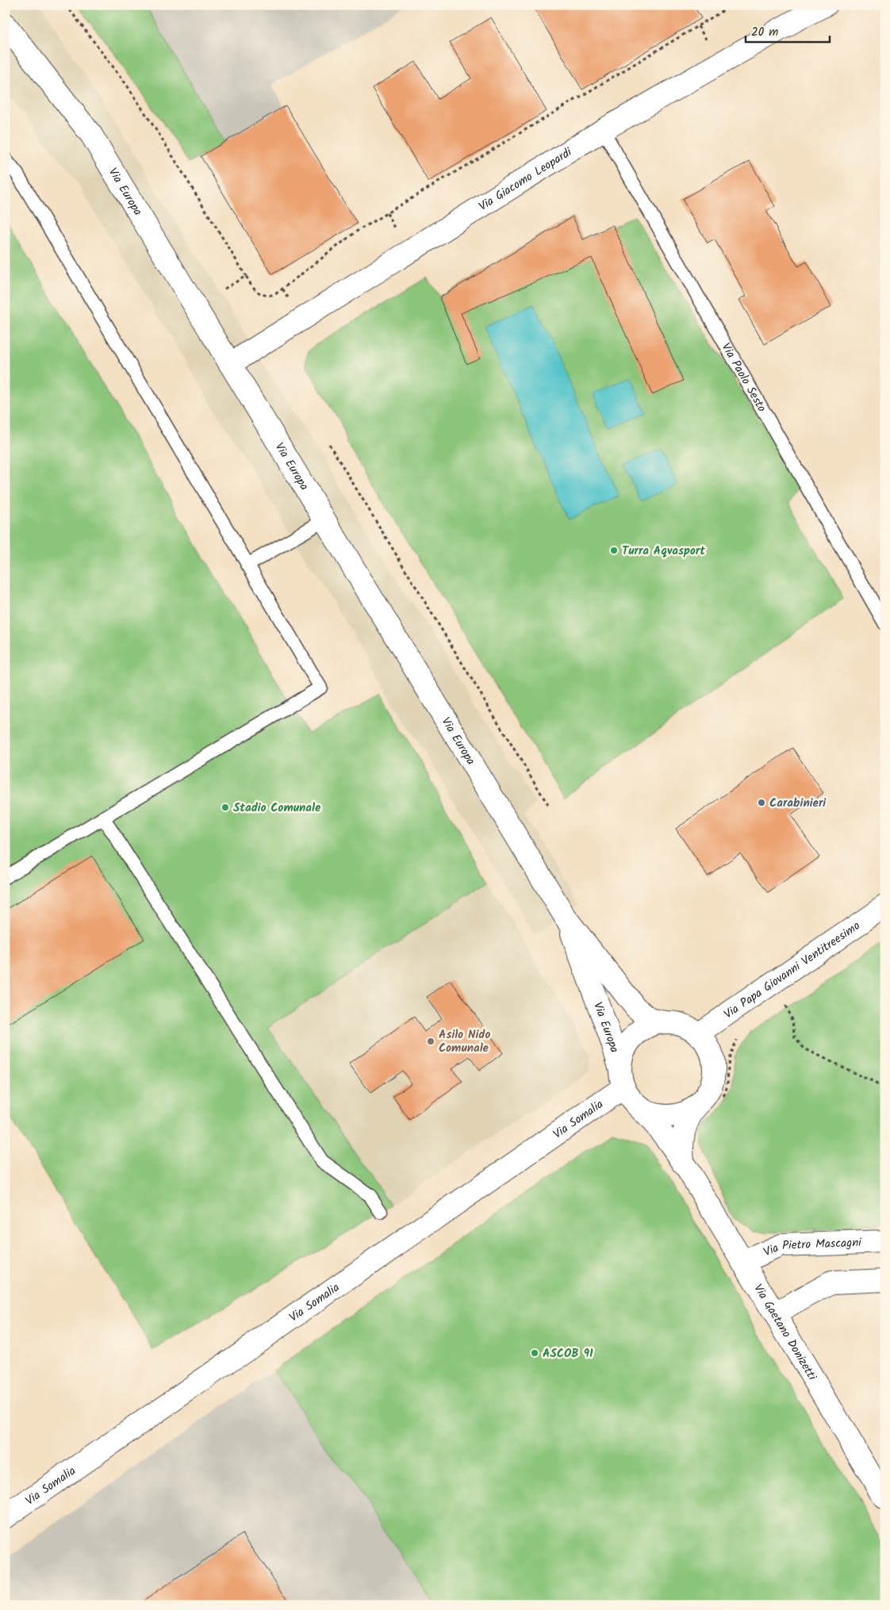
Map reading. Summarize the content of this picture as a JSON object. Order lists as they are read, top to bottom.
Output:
{
  "streets": {
    "street": [
      "Via Giacomo Leopardi",
      "Via Europa",
      "Via Papa Giovanni Ventitreesimo",
      "Via Somalia",
      "Via Pietro Mascagni",
      "Via Gaetano Donizetti"
    ],
    "lane": ["Via Paolo Sesto"]
  },
  "crossings": [
    ["Via Giacomo Leopardi", "Via Europa"],
    ["Via Giacomo Leopardi", "Via Paolo Sesto"],
    ["Via Europa", "Via Papa Giovanni Ventitreesimo"],
    ["Via Europa", "Via Somalia"],
    ["Via Europa", "Via Gaetano Donizetti"],
    ["Via Papa Giovanni Ventitreesimo", "Via Somalia"],
    ["Via Papa Giovanni Ventitreesimo", "Via Gaetano Donizetti"],
    ["Via Somalia", "Via Gaetano Donizetti"],
    ["Via Pietro Mascagni", "Via Gaetano Donizetti"]
  ],
  "places": [
    "Turra Aqvasport",
    "Carabinieri",
    "Stadio Comunale",
    "Asilo Nido Comunale",
    "ASCOB 91"
  ],
  "scale_bar": "20 m"
}
